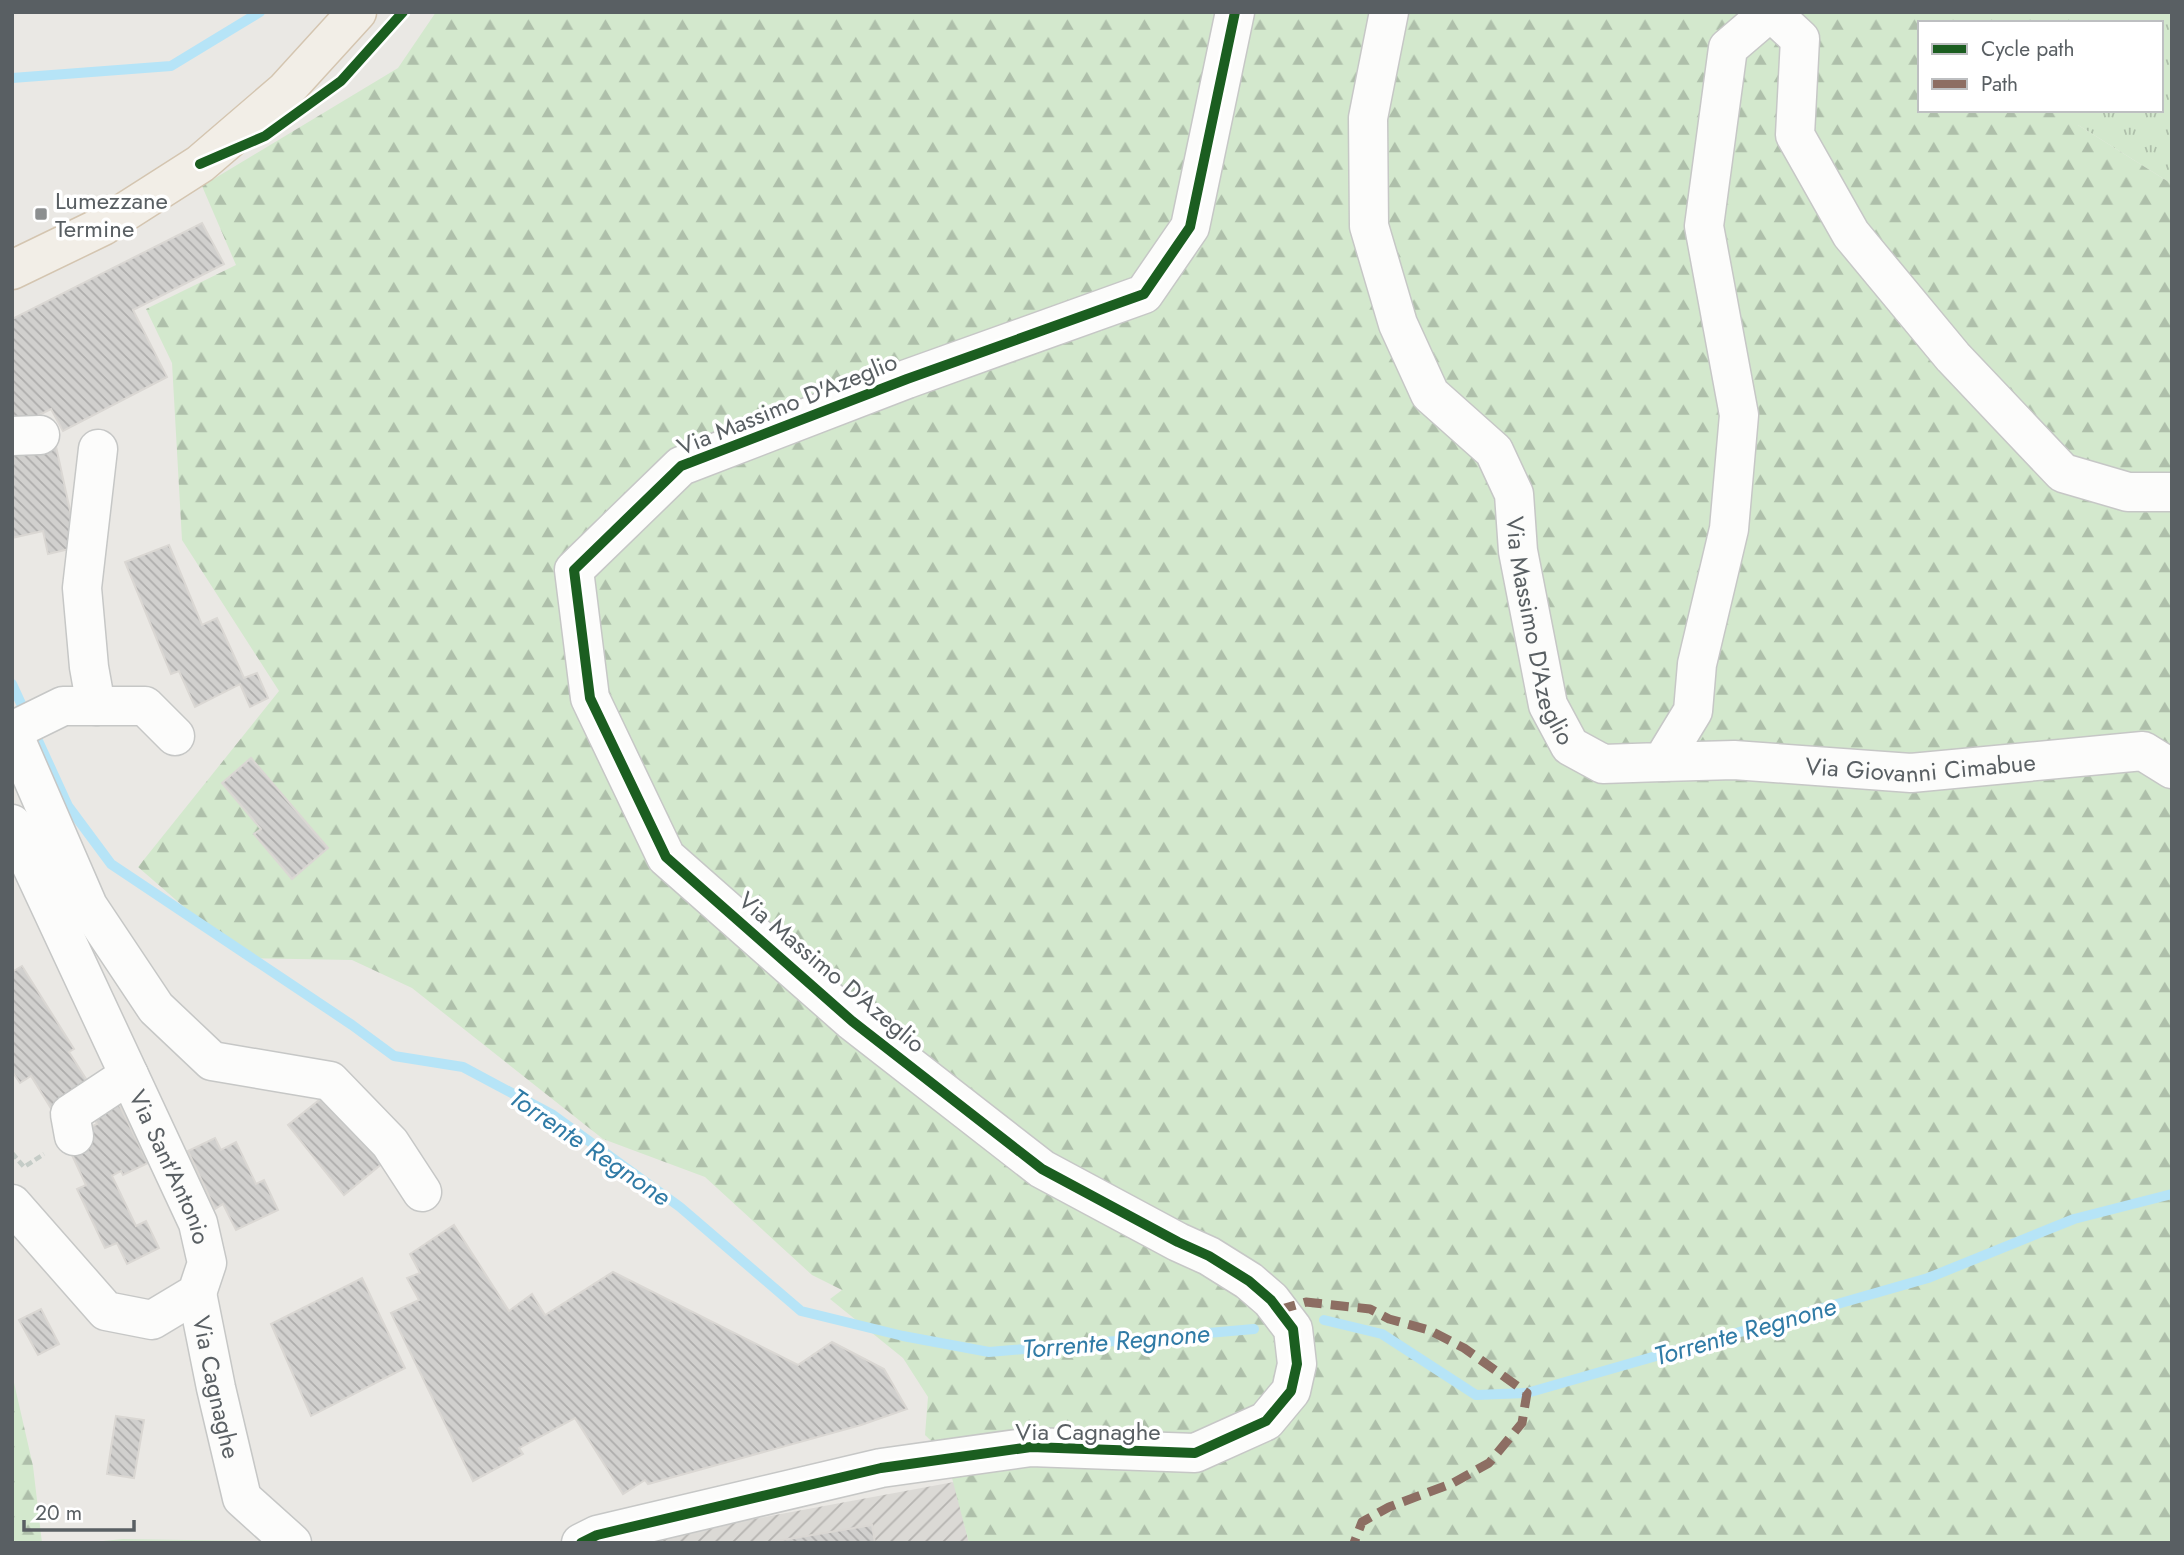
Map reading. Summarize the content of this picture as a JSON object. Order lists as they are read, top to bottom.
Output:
{
  "streets": {
    "street": [
      "Via Massimo D'Azeglio",
      "Via Giovanni Cimabue",
      "Via Sant'Antonio",
      "Via Cagnaghe"
    ]
  },
  "crossings": [
    ["Via Massimo D'Azeglio", "Via Giovanni Cimabue"],
    ["Via Massimo D'Azeglio", "Via Cagnaghe"],
    ["Via Sant'Antonio", "Via Cagnaghe"]
  ],
  "water": ["Torrente Regnone"],
  "places": {
    "transit": ["Lumezzane Termine"]
  },
  "legend": ["Cycle path", "Path"],
  "scale_bar": "20 m"
}
